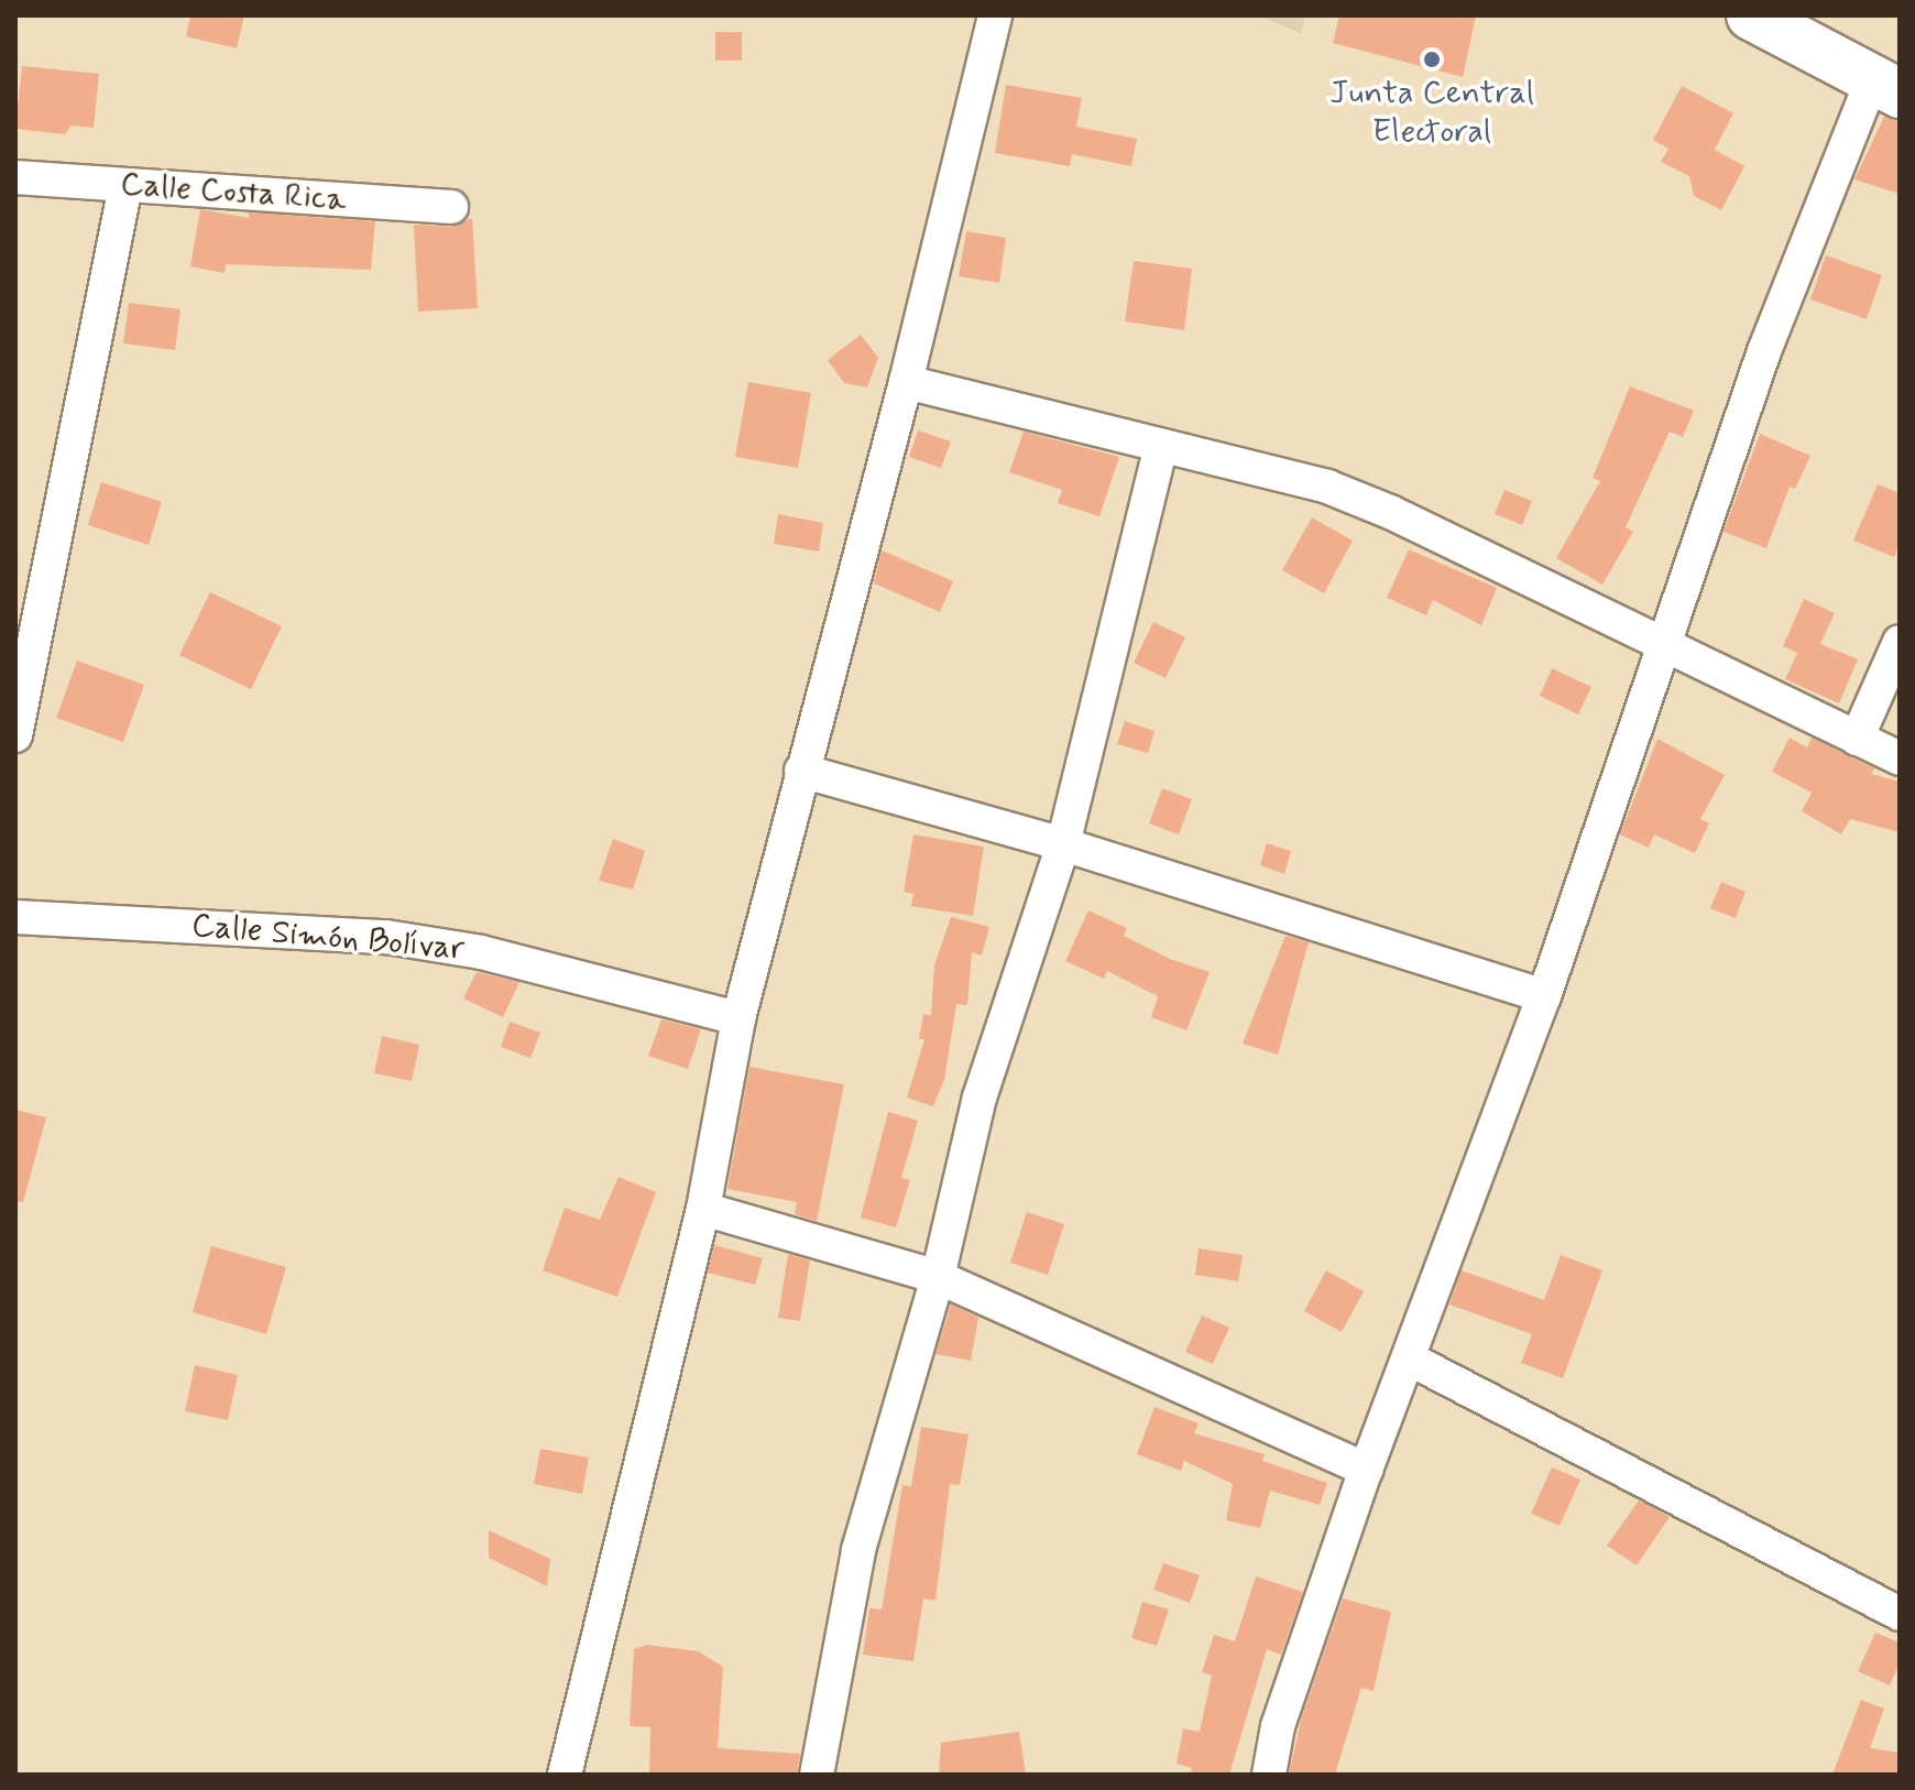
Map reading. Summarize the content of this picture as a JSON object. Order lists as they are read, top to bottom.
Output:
{
  "streets": {
    "street": ["Calle Costa Rica", "Calle Simón Bolívar"]
  },
  "places": ["Junta Central Electoral"]
}
